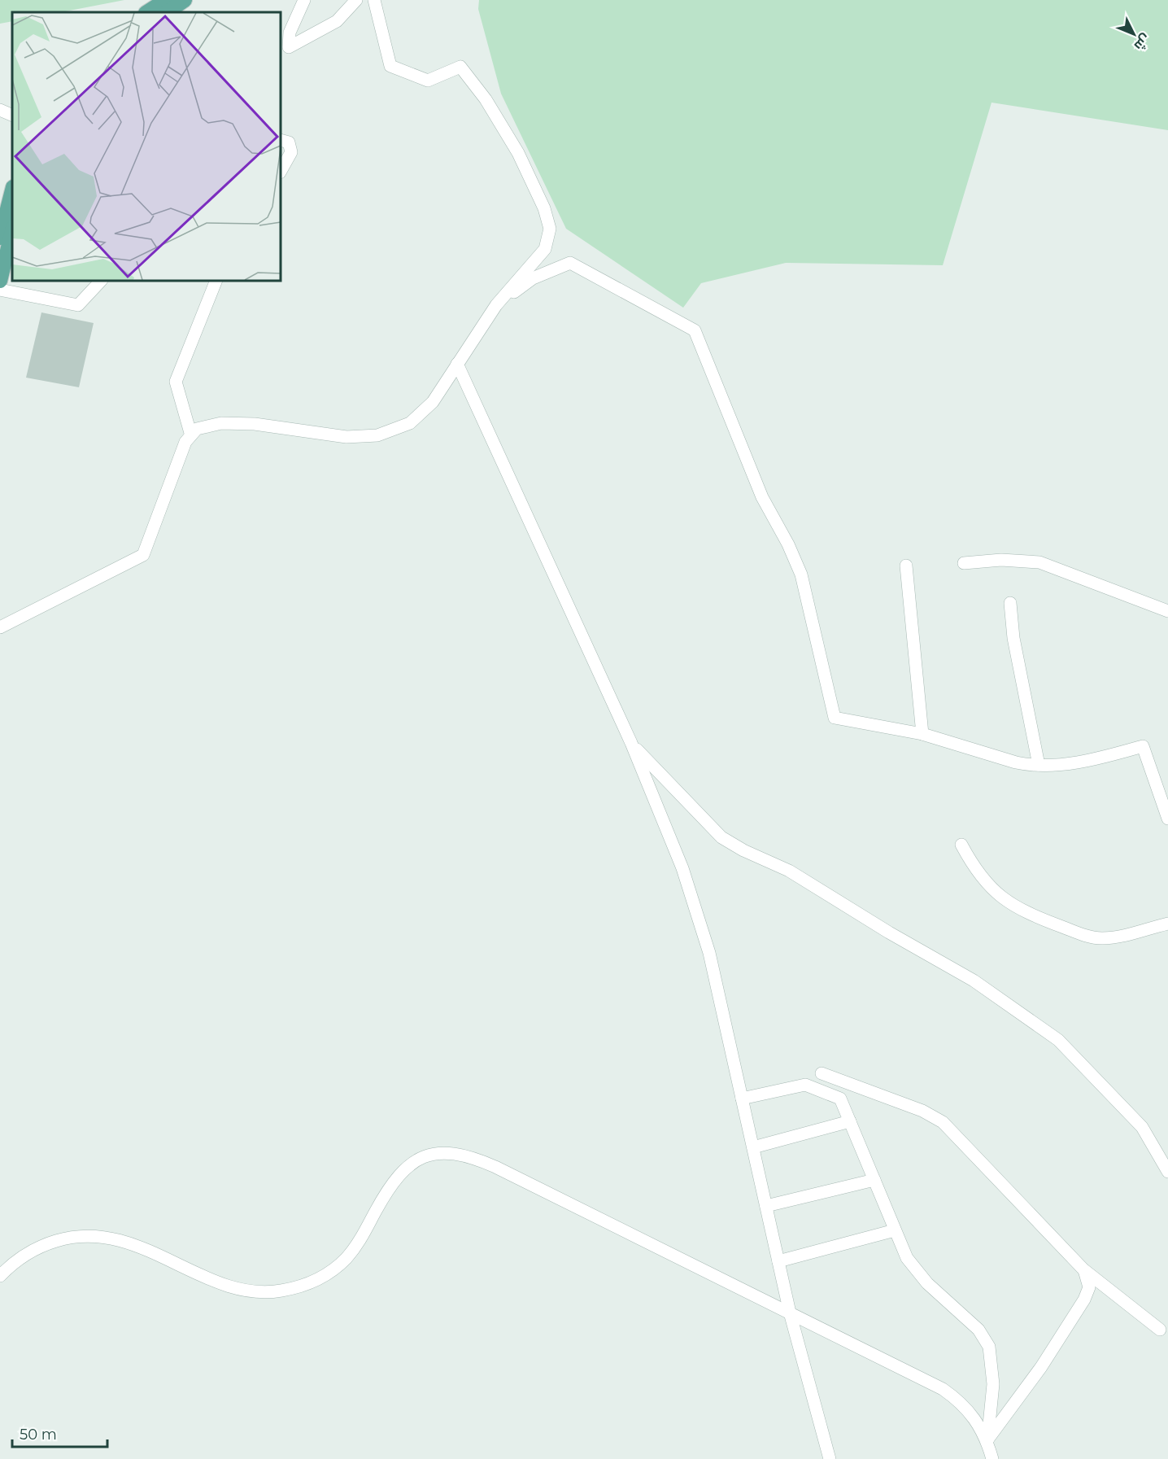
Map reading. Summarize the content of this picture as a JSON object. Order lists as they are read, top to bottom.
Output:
{
  "scale_bar": "50 m",
  "north": "bottom right"
}
